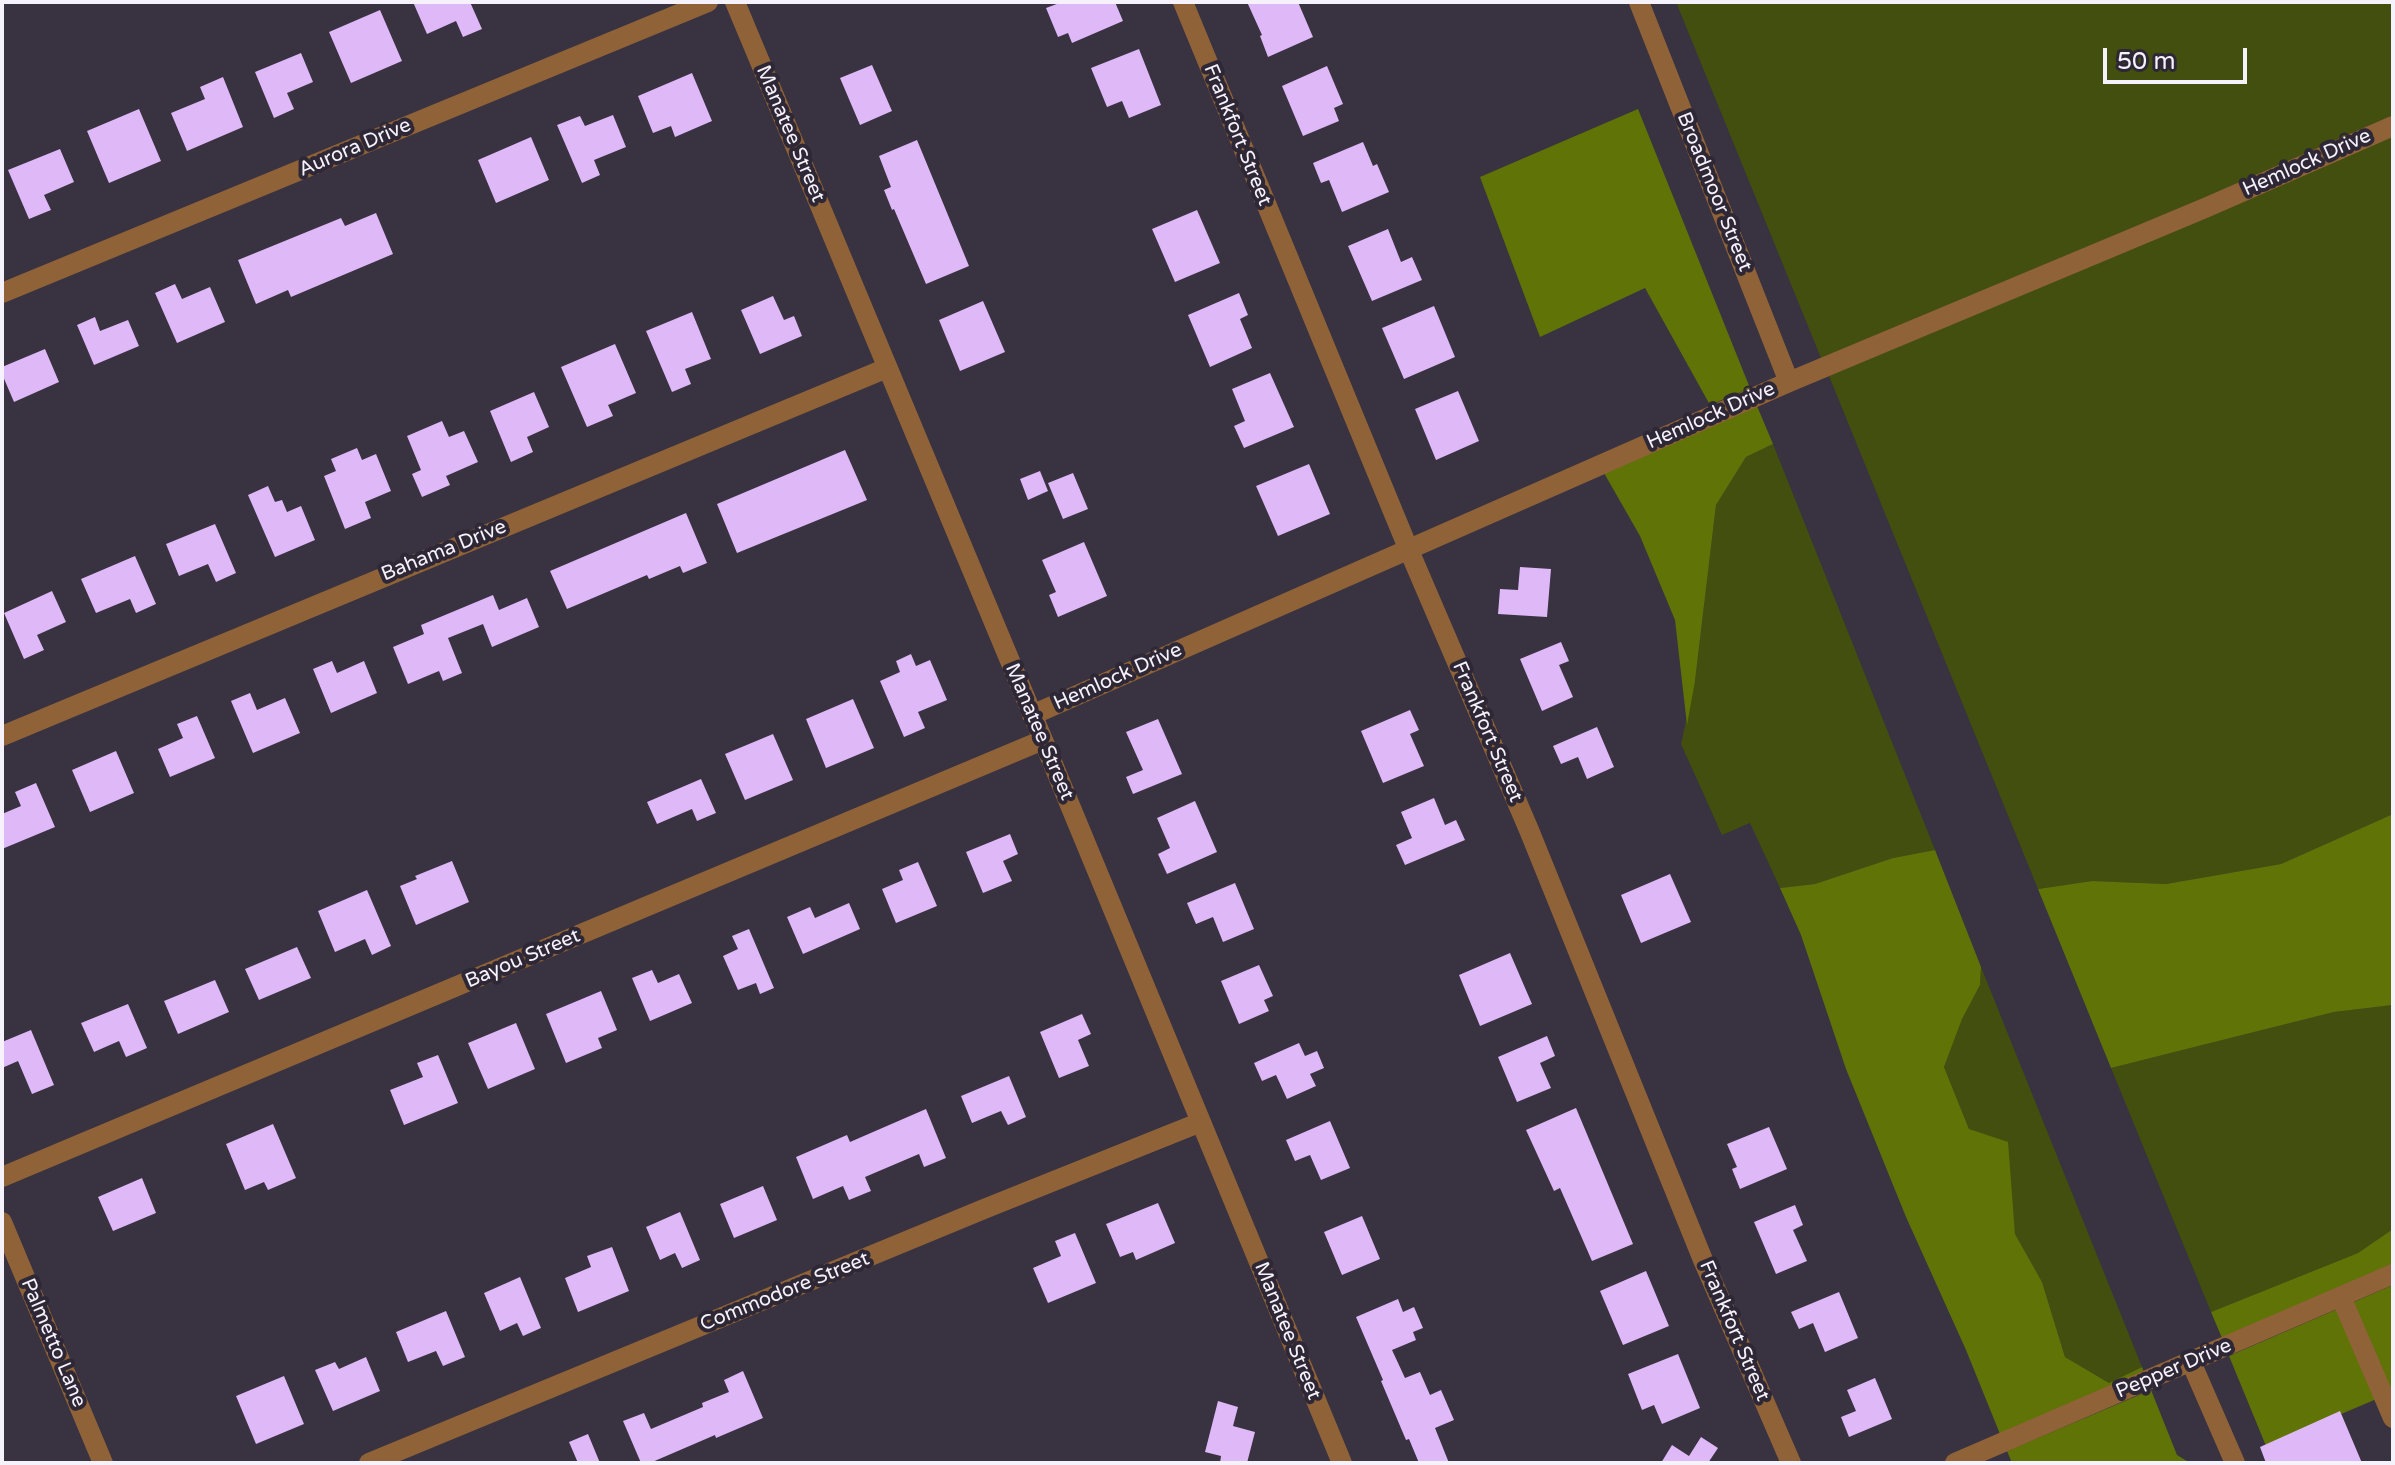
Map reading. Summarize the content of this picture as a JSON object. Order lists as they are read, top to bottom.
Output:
{
  "streets": {
    "street": [
      "Manatee Street",
      "Frankfort Street",
      "Aurora Drive",
      "Hemlock Drive",
      "Broadmoor Street",
      "Bahama Drive",
      "Bayou Street",
      "Commodore Street",
      "Palmetto Lane",
      "Pepper Drive"
    ]
  },
  "crossings": [
    ["Manatee Street", "Hemlock Drive"],
    ["Manatee Street", "Bahama Drive"],
    ["Manatee Street", "Bayou Street"],
    ["Manatee Street", "Commodore Street"],
    ["Frankfort Street", "Hemlock Drive"],
    ["Hemlock Drive", "Broadmoor Street"]
  ],
  "scale_bar": "50 m"
}
